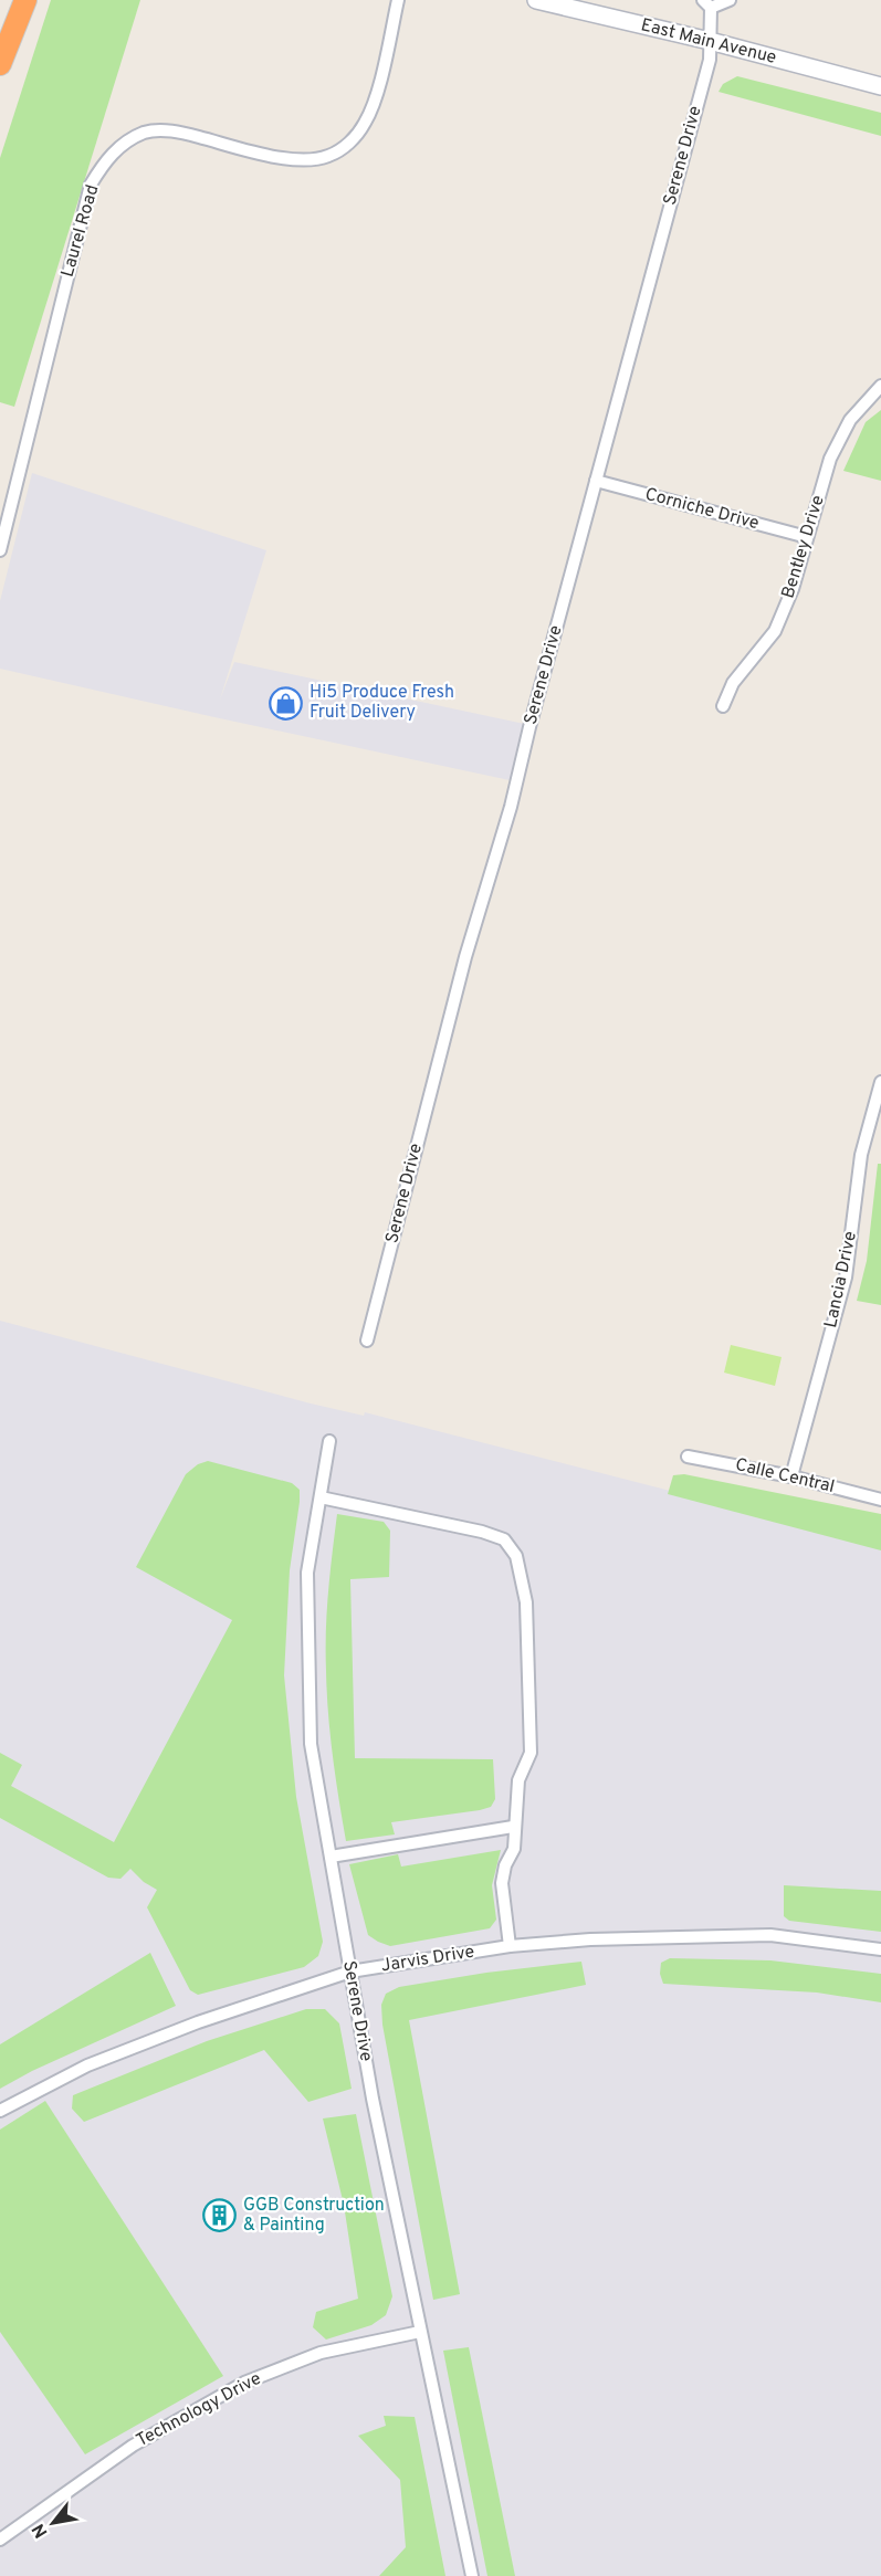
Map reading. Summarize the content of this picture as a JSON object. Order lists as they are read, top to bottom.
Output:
{
  "streets": {
    "main road": ["East Main Avenue"],
    "street": [
      "Serene Drive",
      "Laurel Road",
      "Corniche Drive",
      "Bentley Drive",
      "Lancia Drive",
      "Calle Central",
      "Jarvis Drive",
      "Technology Drive"
    ]
  },
  "crossings": [
    ["East Main Avenue", "Serene Drive"],
    ["Serene Drive", "Corniche Drive"],
    ["Serene Drive", "Jarvis Drive"],
    ["Serene Drive", "Technology Drive"],
    ["Corniche Drive", "Bentley Drive"],
    ["Lancia Drive", "Calle Central"]
  ],
  "places": {
    "shop": ["Hi5 Produce Fresh Fruit Delivery"],
    "building": ["GGB Construction & Painting"]
  },
  "north": "bottom left"
}
